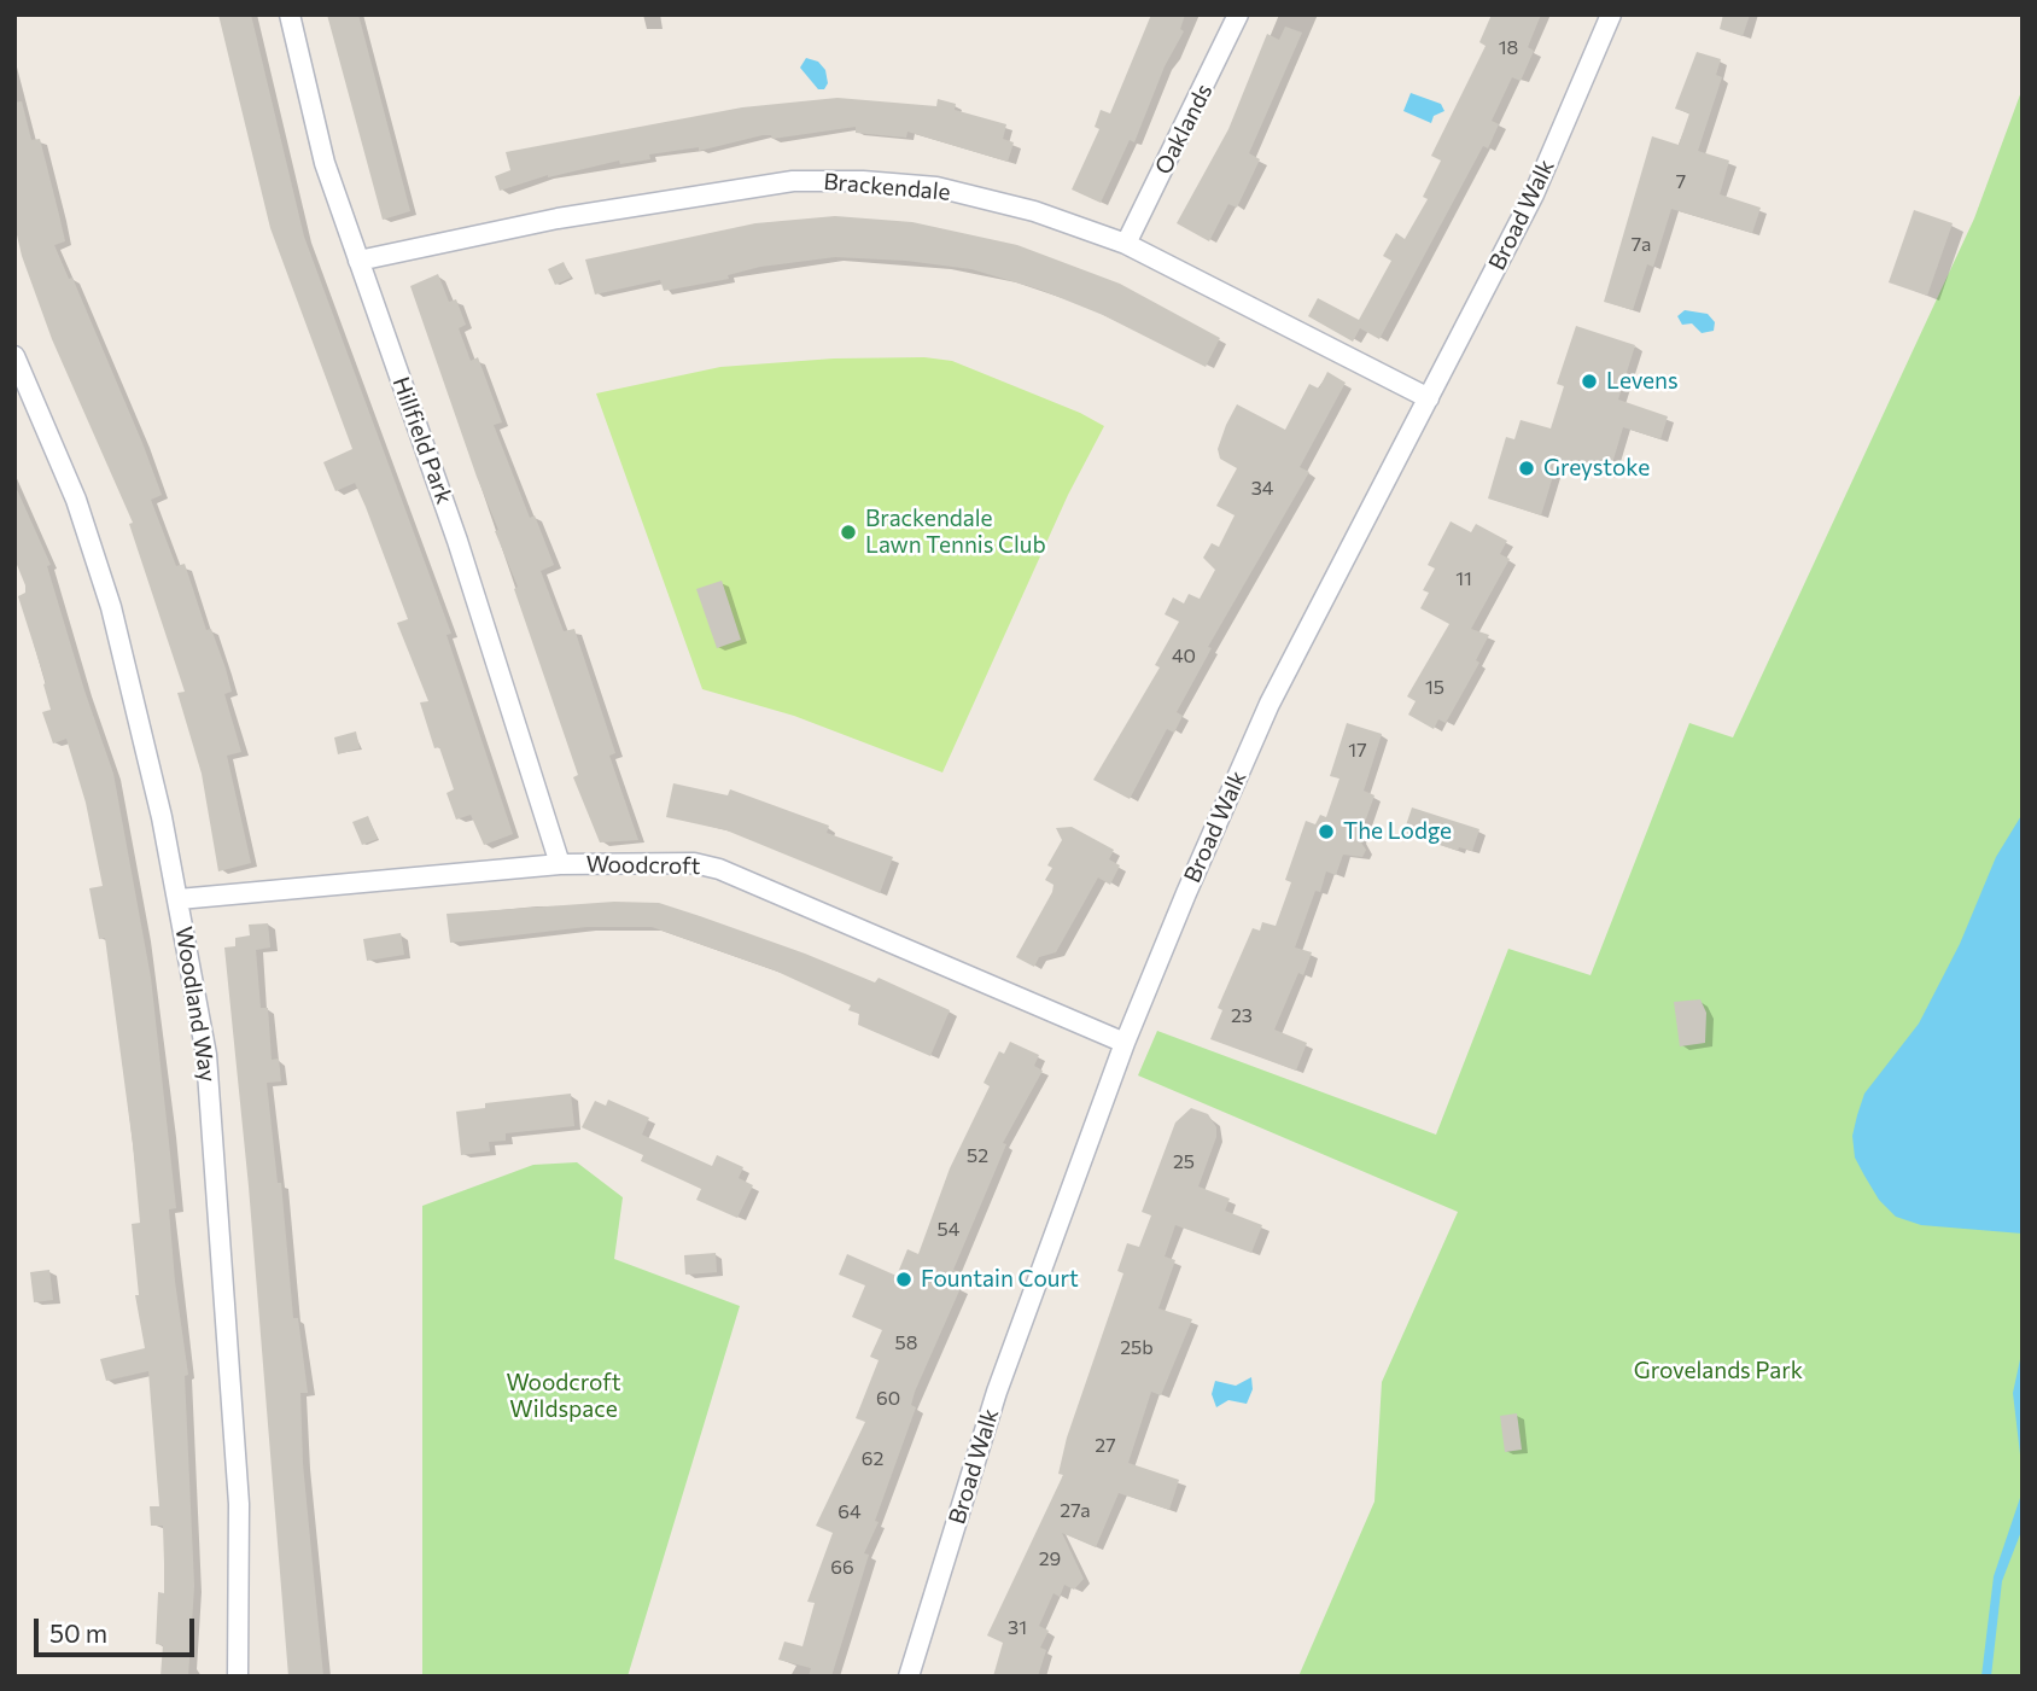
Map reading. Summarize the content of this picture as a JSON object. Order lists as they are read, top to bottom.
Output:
{
  "streets": {
    "street": [
      "Oaklands",
      "Brackendale",
      "Broad Walk",
      "Hillfield Park",
      "Woodcroft",
      "Woodland Way"
    ]
  },
  "crossings": [
    ["Oaklands", "Brackendale"],
    ["Brackendale", "Broad Walk"],
    ["Brackendale", "Hillfield Park"],
    ["Broad Walk", "Woodcroft"],
    ["Hillfield Park", "Woodcroft"],
    ["Woodcroft", "Woodland Way"]
  ],
  "parks": ["Grovelands Park", "Woodcroft Wildspace"],
  "places": [
    "Levens",
    "Greystoke",
    "Brackendale Lawn Tennis Club",
    "The Lodge",
    "Fountain Court"
  ],
  "house_numbers": [
    "18",
    "7",
    "7a",
    "34",
    "11",
    "40",
    "15",
    "17",
    "23",
    "52",
    "25",
    "54",
    "58",
    "25b",
    "60",
    "27",
    "62",
    "27a",
    "64",
    "29",
    "66",
    "31"
  ],
  "scale_bar": "50 m"
}
